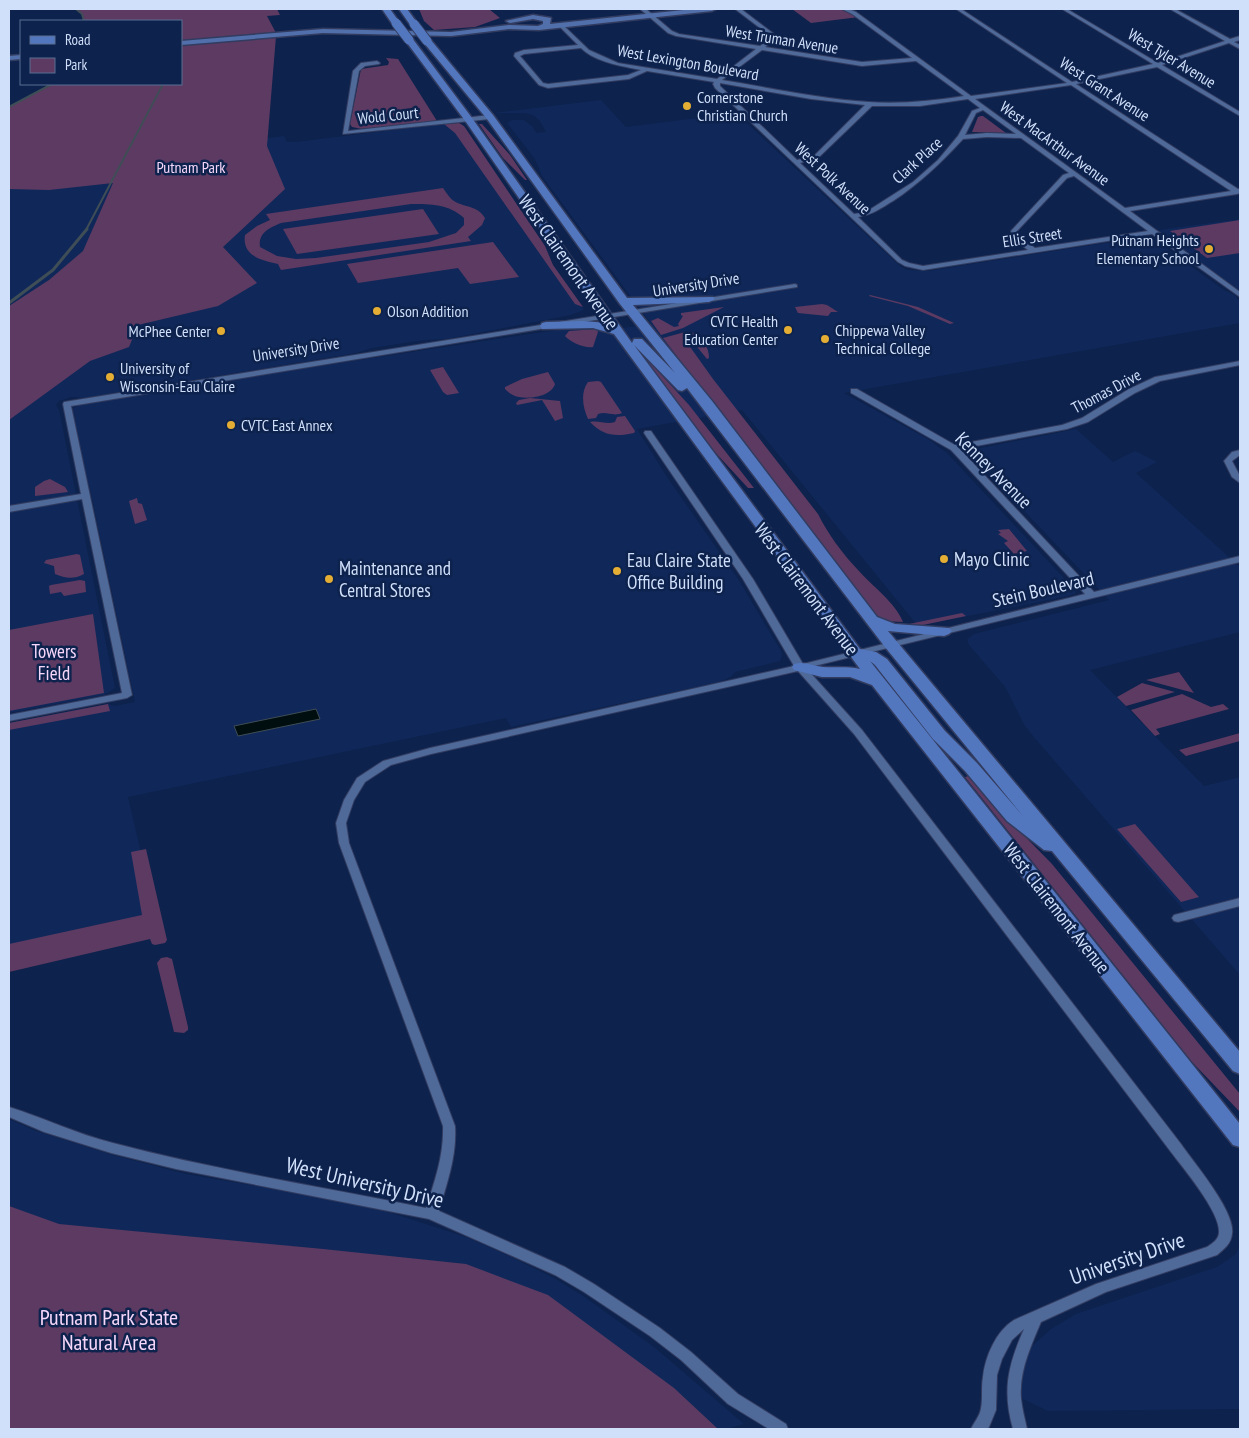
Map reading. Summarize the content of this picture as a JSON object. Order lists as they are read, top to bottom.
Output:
{
  "streets": {
    "main road": ["West Clairemont Avenue"],
    "street": [
      "West Truman Avenue",
      "West Tyler Avenue",
      "West Lexington Boulevard",
      "West Grant Avenue",
      "Wold Court",
      "West MacArthur Avenue",
      "Clark Place",
      "West Polk Avenue",
      "Ellis Street",
      "University Drive",
      "Thomas Drive",
      "Kenney Avenue",
      "Stein Boulevard",
      "West University Drive"
    ]
  },
  "crossings": [
    ["West Truman Avenue", "West MacArthur Avenue"],
    ["West Tyler Avenue", "West Lexington Boulevard"],
    ["West Lexington Boulevard", "West Grant Avenue"],
    ["West Lexington Boulevard", "West MacArthur Avenue"],
    ["West Lexington Boulevard", "West Polk Avenue"],
    ["Wold Court", "West Clairemont Avenue"],
    ["West MacArthur Avenue", "Clark Place"],
    ["West MacArthur Avenue", "Ellis Street"],
    ["Clark Place", "West Polk Avenue"],
    ["West Polk Avenue", "Ellis Street"],
    ["West Clairemont Avenue", "University Drive"],
    ["West Clairemont Avenue", "Stein Boulevard"],
    ["University Drive", "Stein Boulevard"],
    ["Thomas Drive", "Kenney Avenue"],
    ["Kenney Avenue", "Stein Boulevard"],
    ["Stein Boulevard", "West University Drive"]
  ],
  "parks": ["Putnam Park", "Towers Field", "Putnam Park State Natural Area"],
  "places": [
    "Cornerstone Christian Church",
    "Putnam Heights Elementary School",
    "Olson Addition",
    "CVTC Health Education Center",
    "McPhee Center",
    "Chippewa Valley Technical College",
    "University of Wisconsin-Eau Claire",
    "CVTC East Annex",
    "Mayo Clinic",
    "Eau Claire State Office Building",
    "Maintenance and Central Stores"
  ],
  "legend": ["Road", "Park"]
}
